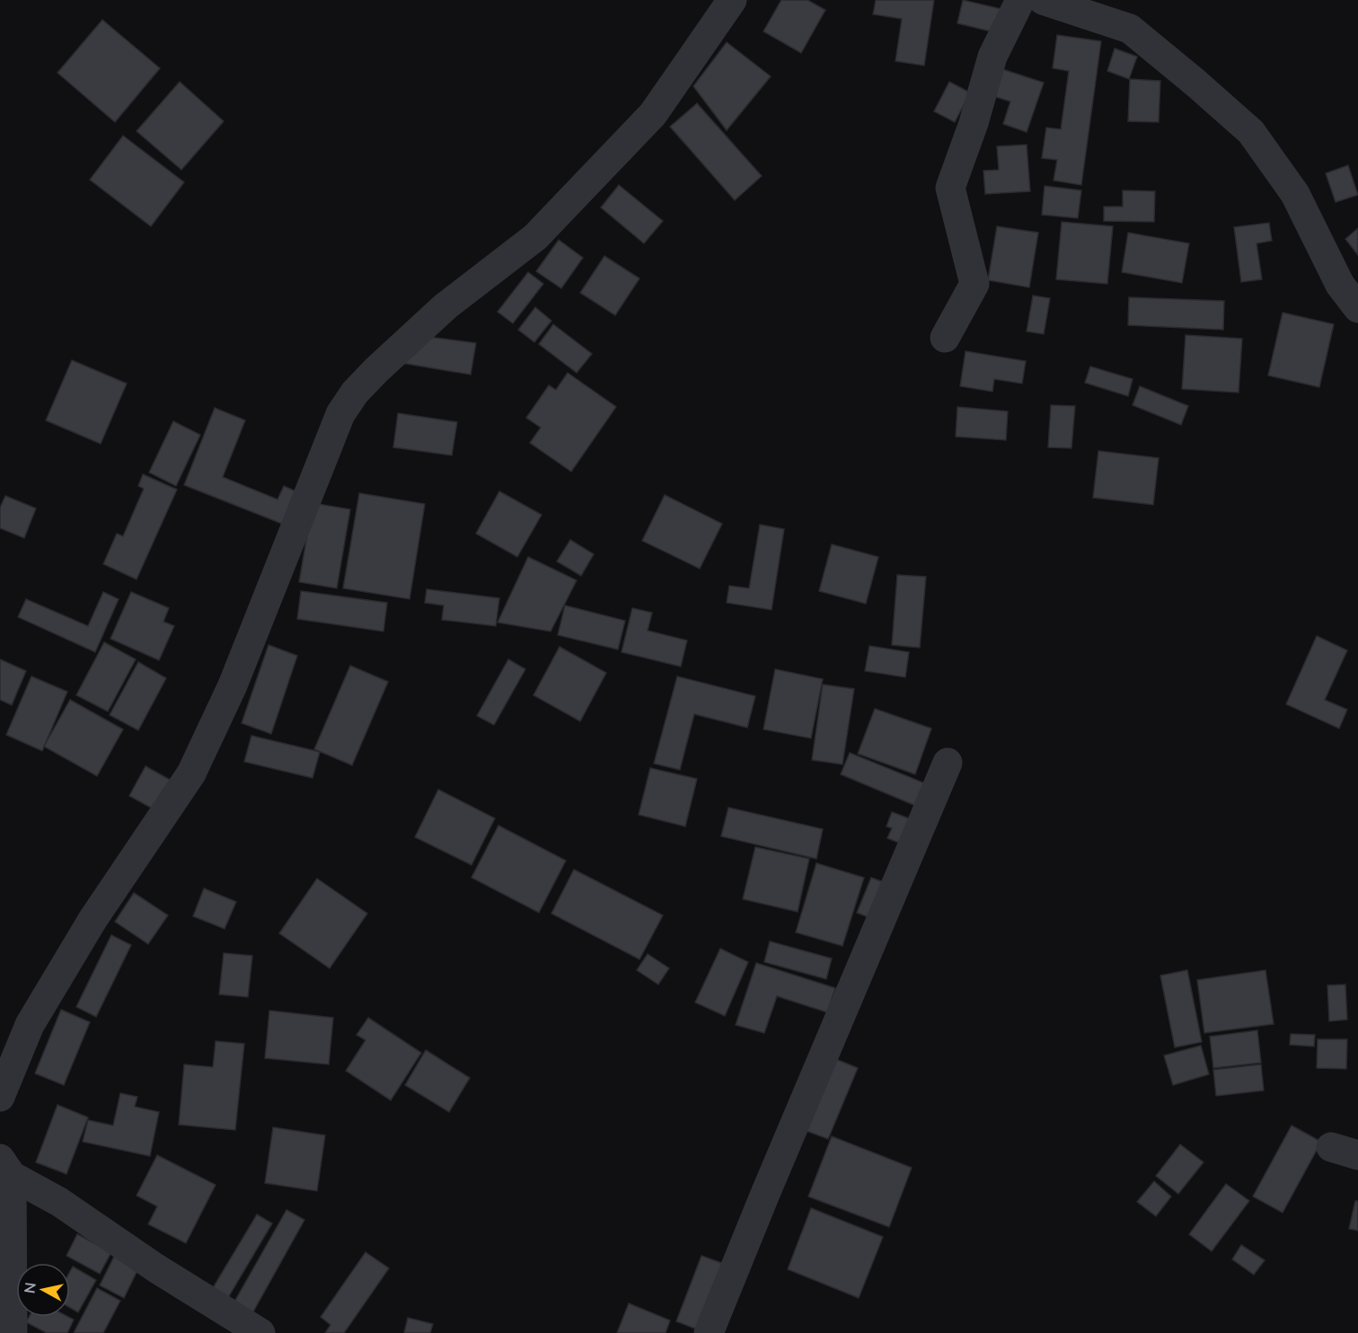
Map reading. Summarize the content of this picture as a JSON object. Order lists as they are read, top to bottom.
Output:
{
  "north": "left"
}
